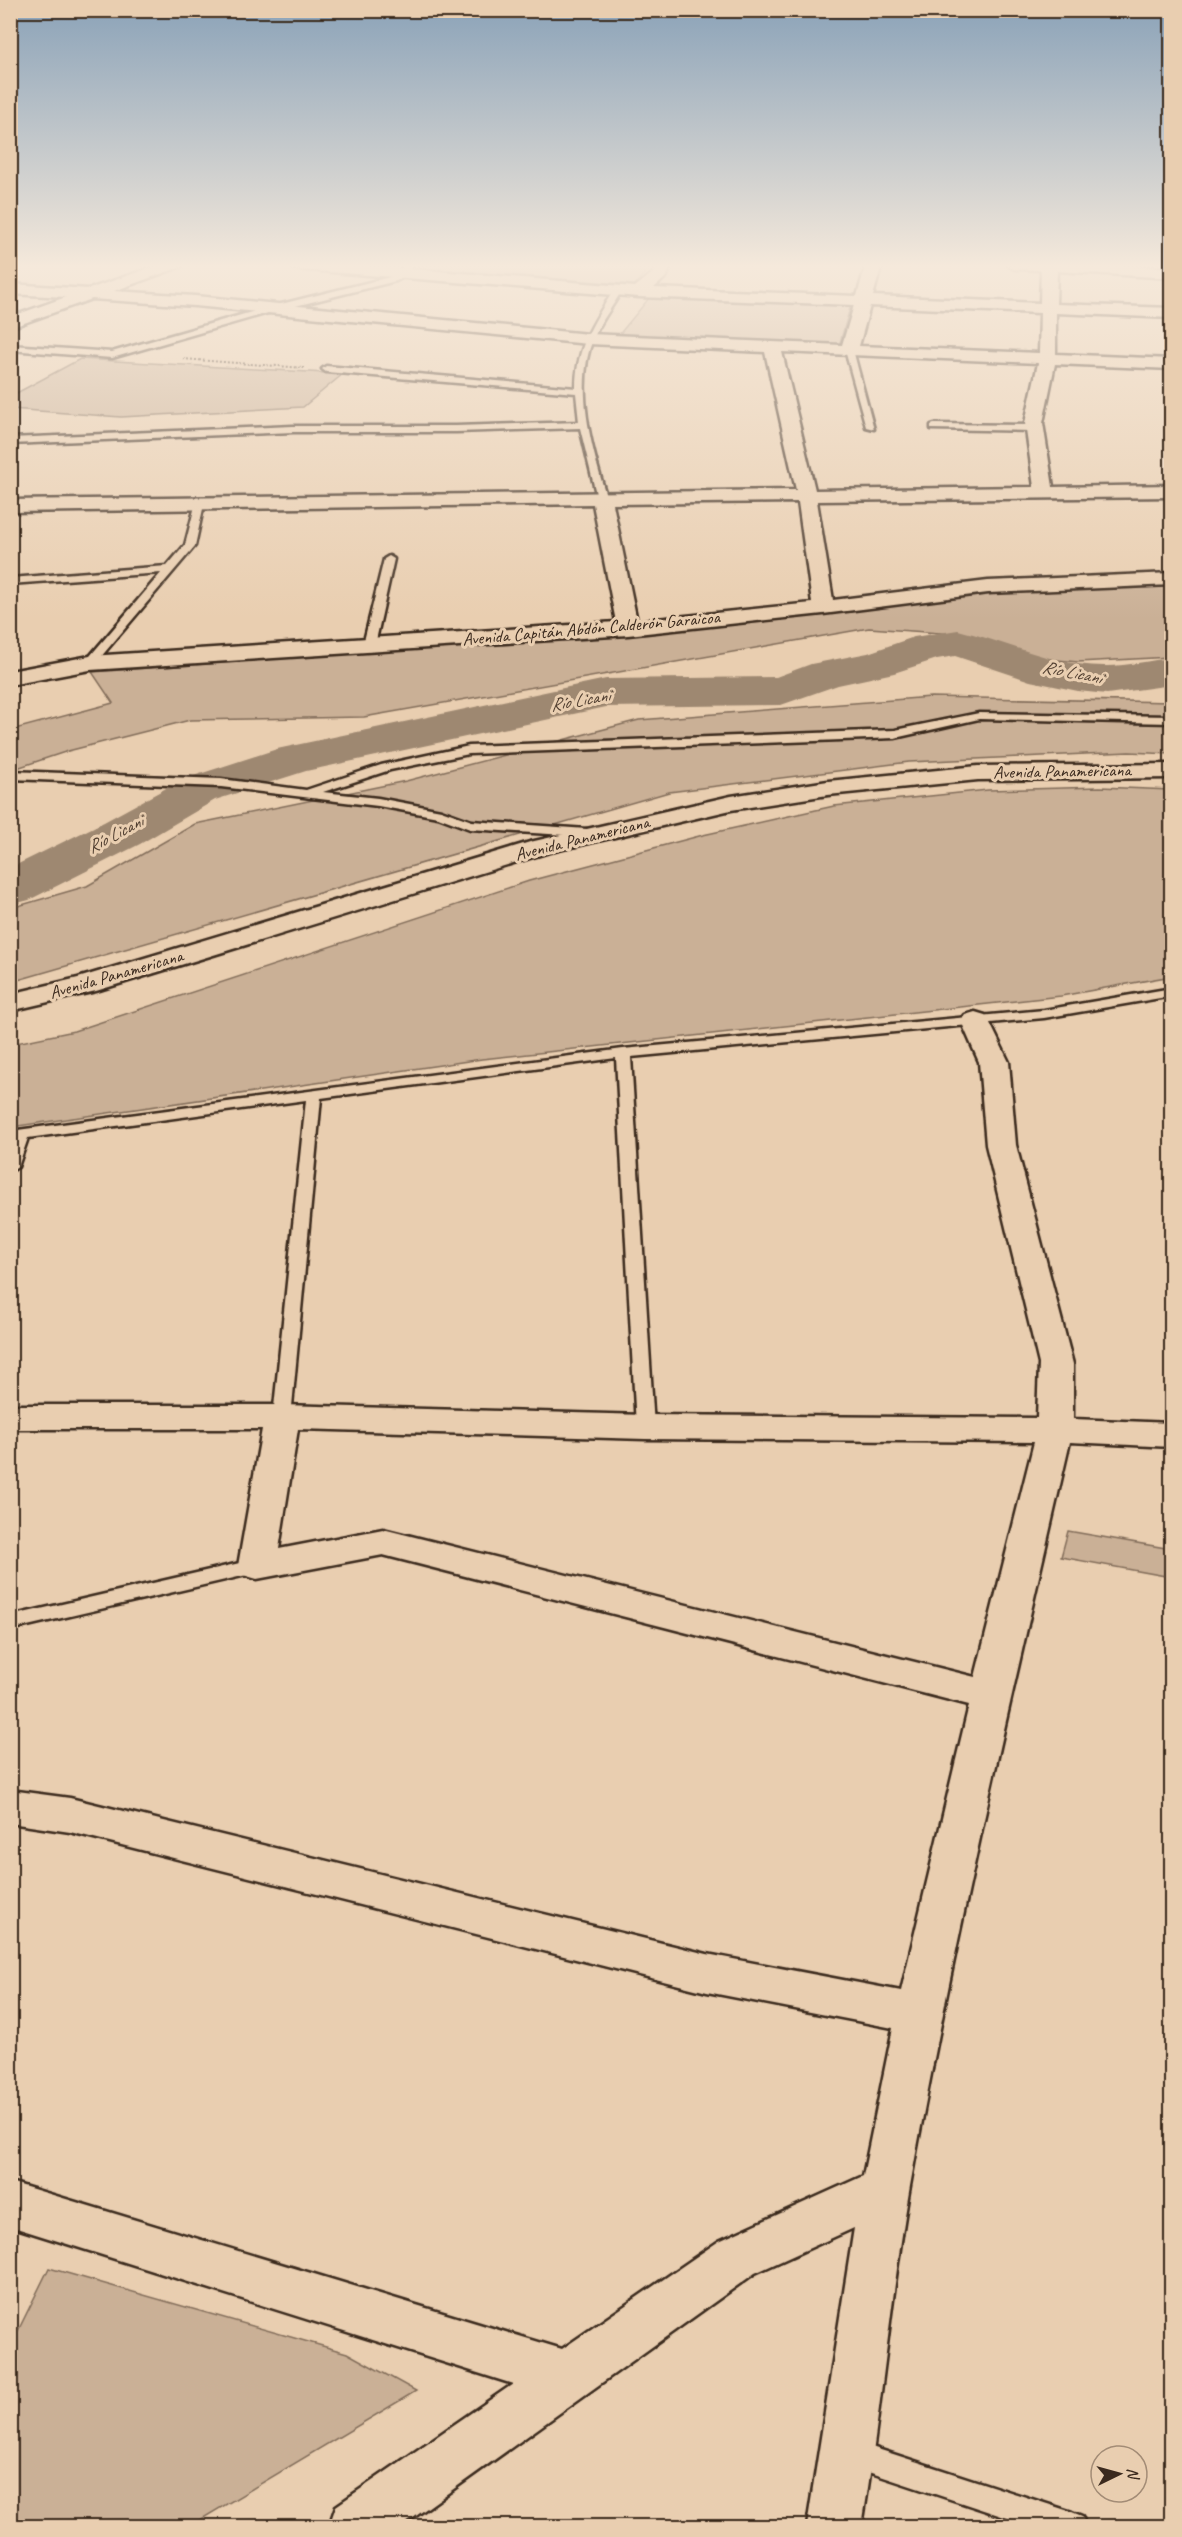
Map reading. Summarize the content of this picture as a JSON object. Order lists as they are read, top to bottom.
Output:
{
  "streets": {
    "street": ["Avenida Capitán Abdón Calderón Garaicoa", "Avenida Panamericana"]
  },
  "water": ["Río Licani"],
  "north": "right"
}
